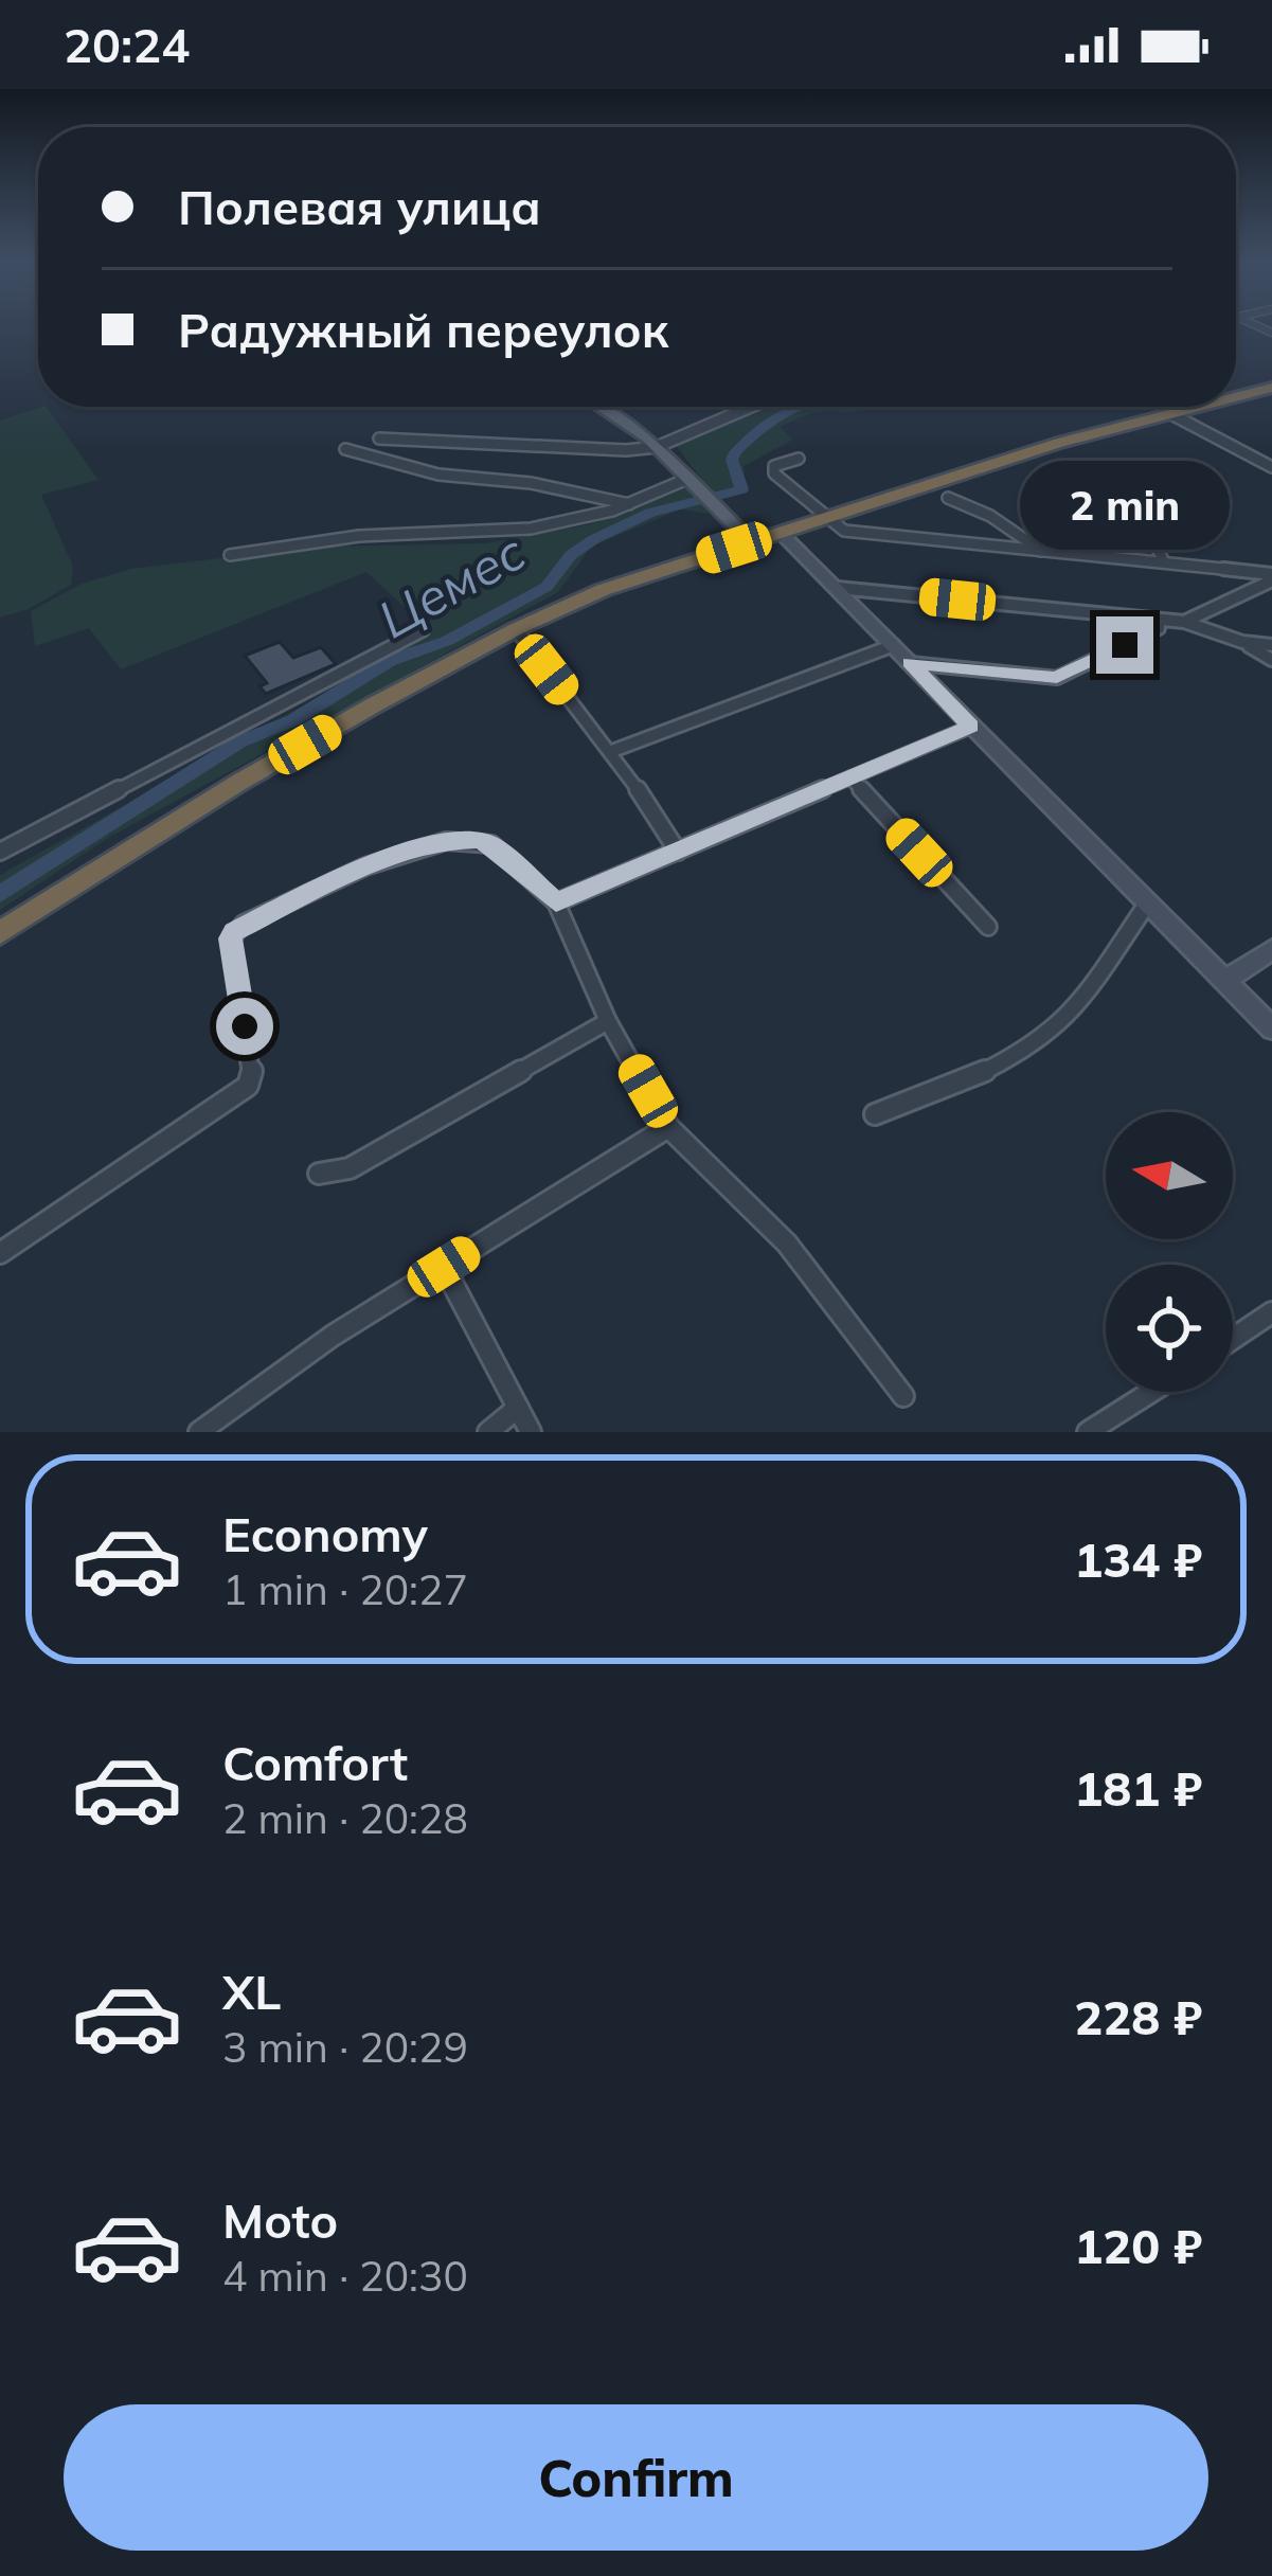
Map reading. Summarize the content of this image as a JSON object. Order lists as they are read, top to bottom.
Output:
{
  "water": ["Цемес"],
  "north": "left",
  "page": {
    "status": "20:24",
    "banner": ["Полевая улица", "Радужный переулок"],
    "bubble": "2 min",
    "list": [
      {
        "name": "Economy",
        "note": "1 min · 20:27",
        "value": "134 ₽"
      },
      {
        "name": "Comfort",
        "note": "2 min · 20:28",
        "value": "181 ₽"
      },
      {
        "name": "XL",
        "note": "3 min · 20:29",
        "value": "228 ₽"
      },
      {
        "name": "Moto",
        "note": "4 min · 20:30",
        "value": "120 ₽"
      }
    ],
    "buttons": "Confirm"
  }
}
